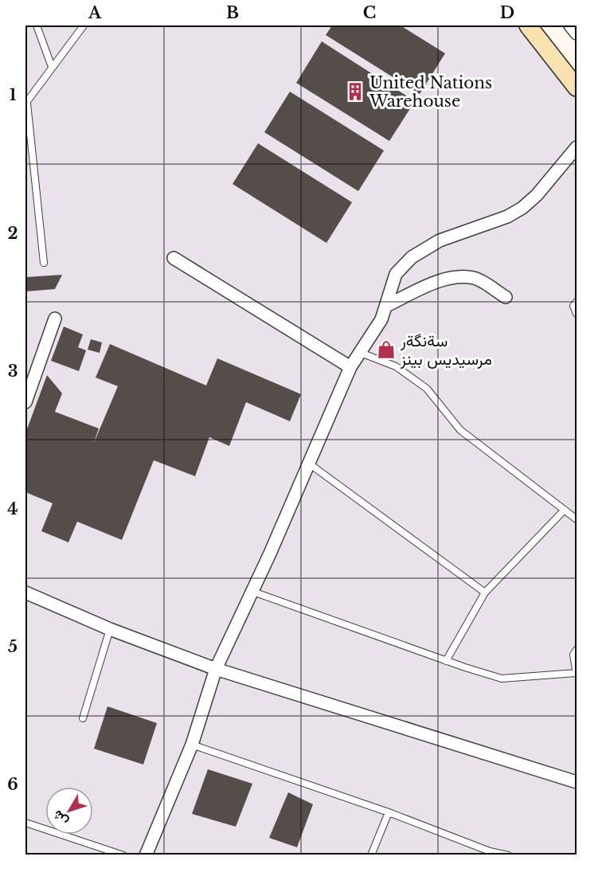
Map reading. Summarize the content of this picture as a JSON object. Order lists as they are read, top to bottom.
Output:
{
  "places": {
    "building": ["United Nations Warehouse"],
    "shop": ["سةنگةر مرسيديس بينز"]
  },
  "north": "bottom left",
  "grid": {
    "columns": [
      "A",
      "B",
      "C",
      "D"
    ],
    "rows": [
      "1",
      "2",
      "3",
      "4",
      "5",
      "6"
    ]
  }
}
